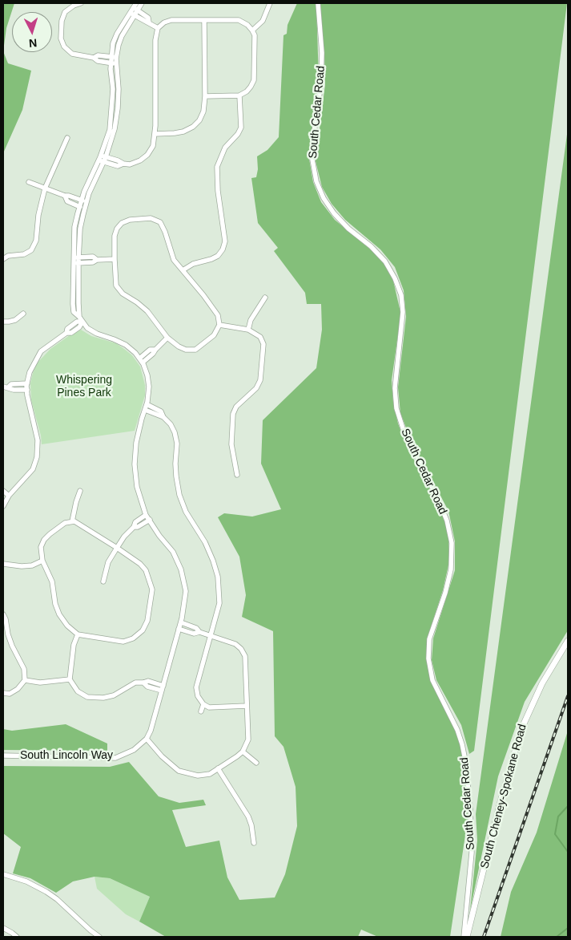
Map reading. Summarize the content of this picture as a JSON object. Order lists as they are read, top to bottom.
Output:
{
  "streets": {
    "main road": ["South Cheney-Spokane Road"],
    "street": ["South Cedar Road", "South Lincoln Way"]
  },
  "parks": ["Whispering Pines Park"],
  "north": "bottom"
}
